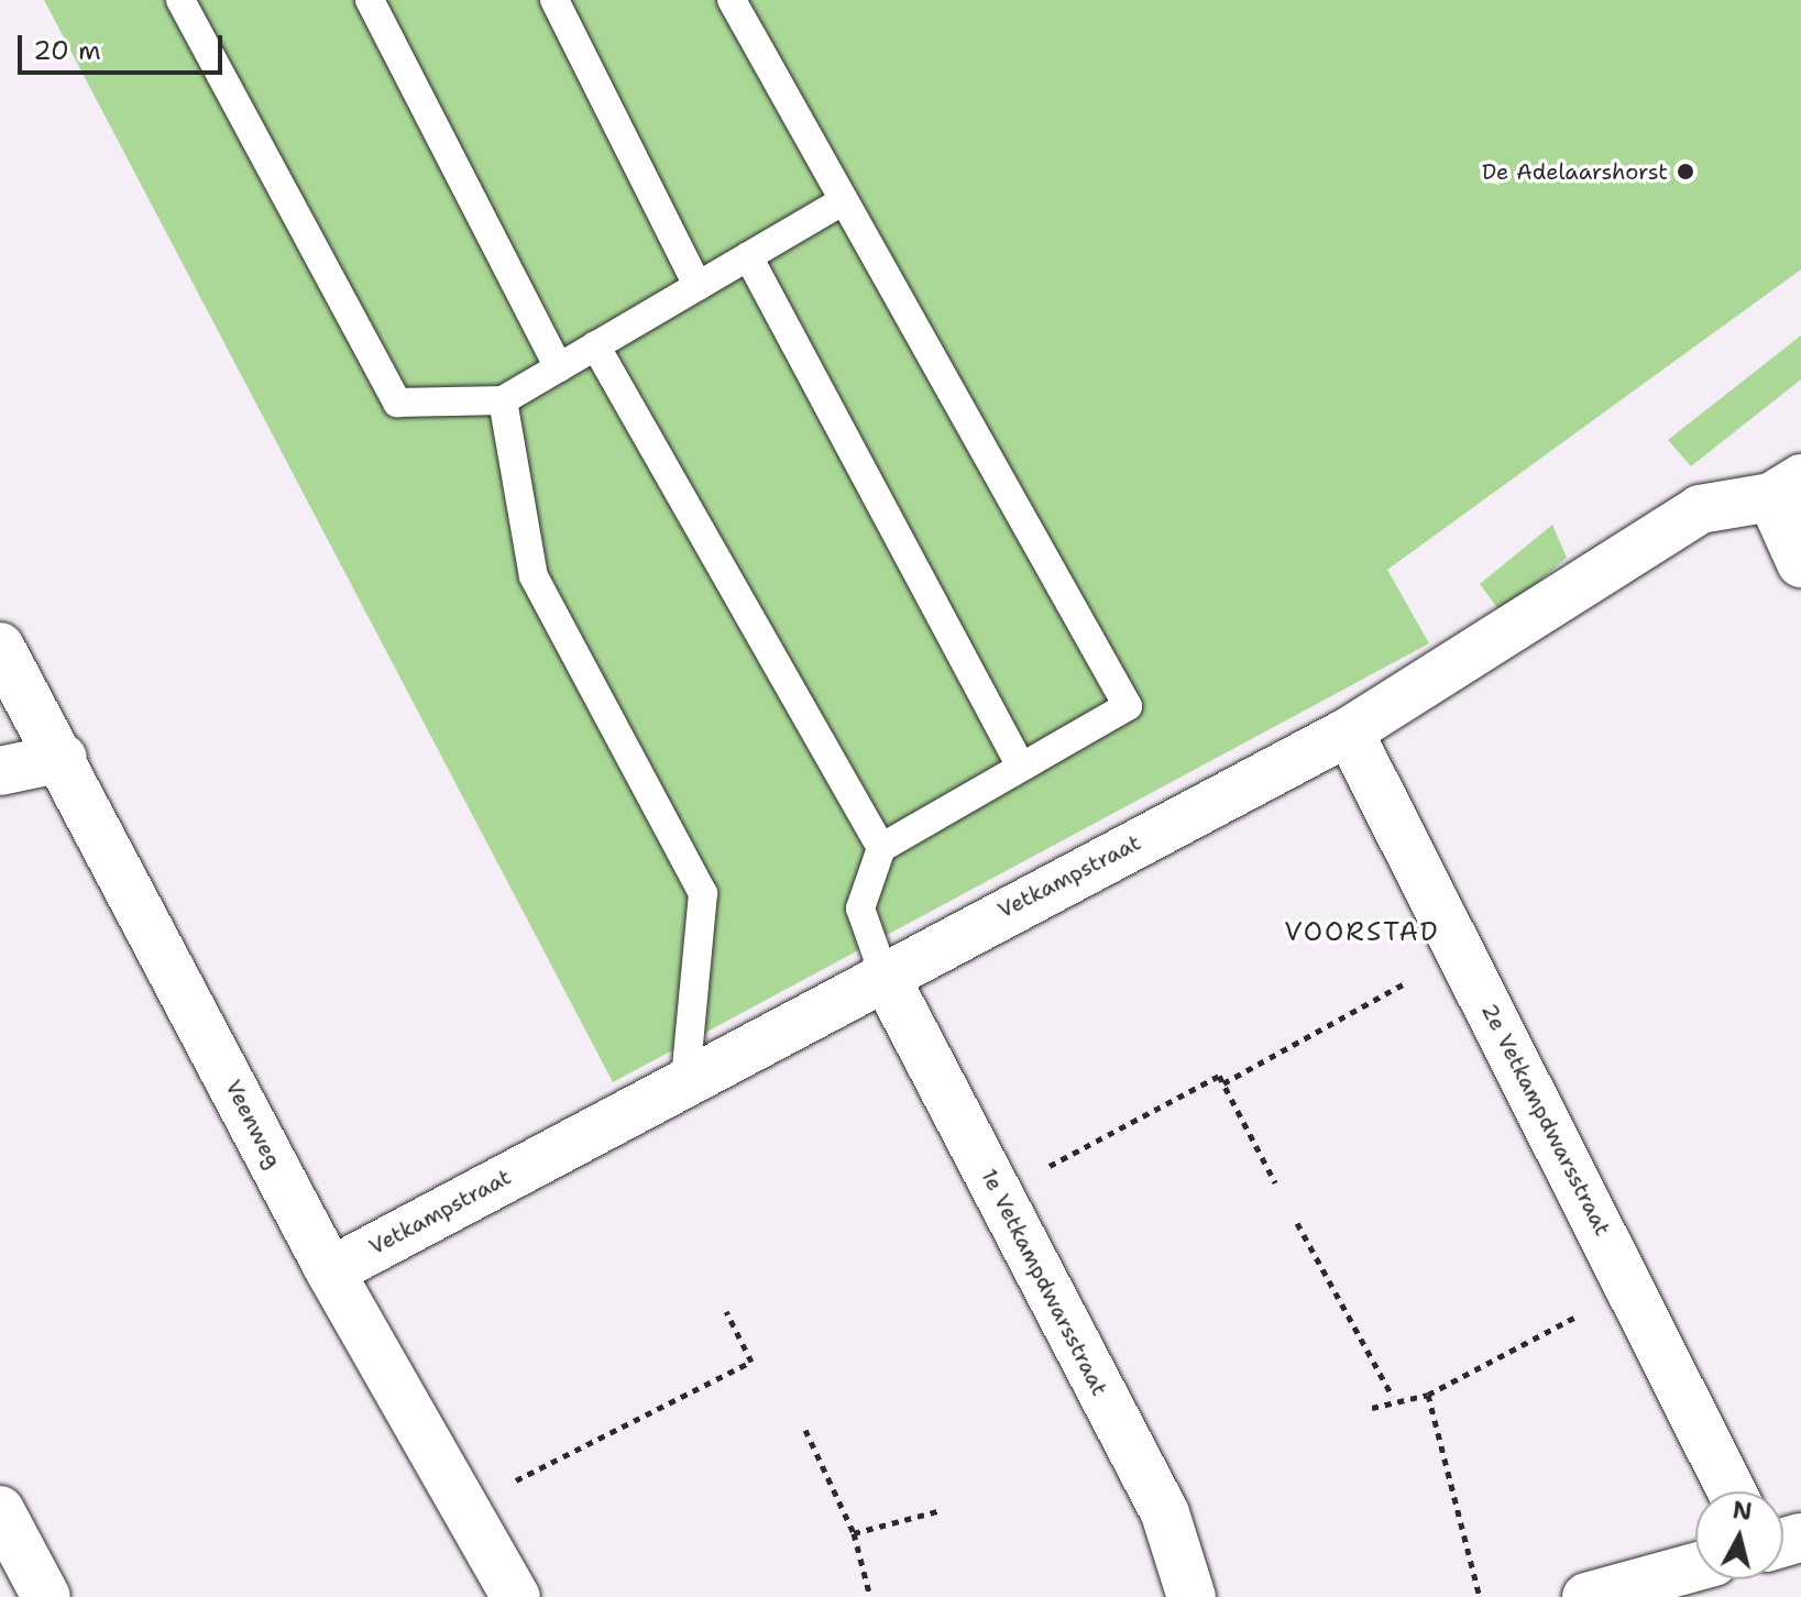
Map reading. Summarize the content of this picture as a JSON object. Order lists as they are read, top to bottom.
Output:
{
  "streets": {
    "street": [
      "Vetkampstraat",
      "2e Vetkampdwarsstraat",
      "Veenweg",
      "1e Vetkampdwarsstraat"
    ]
  },
  "crossings": [
    ["Vetkampstraat", "2e Vetkampdwarsstraat"],
    ["Vetkampstraat", "Veenweg"],
    ["Vetkampstraat", "1e Vetkampdwarsstraat"]
  ],
  "districts": ["VOORSTAD"],
  "places": ["De Adelaarshorst"],
  "scale_bar": "20 m",
  "north": "top"
}
